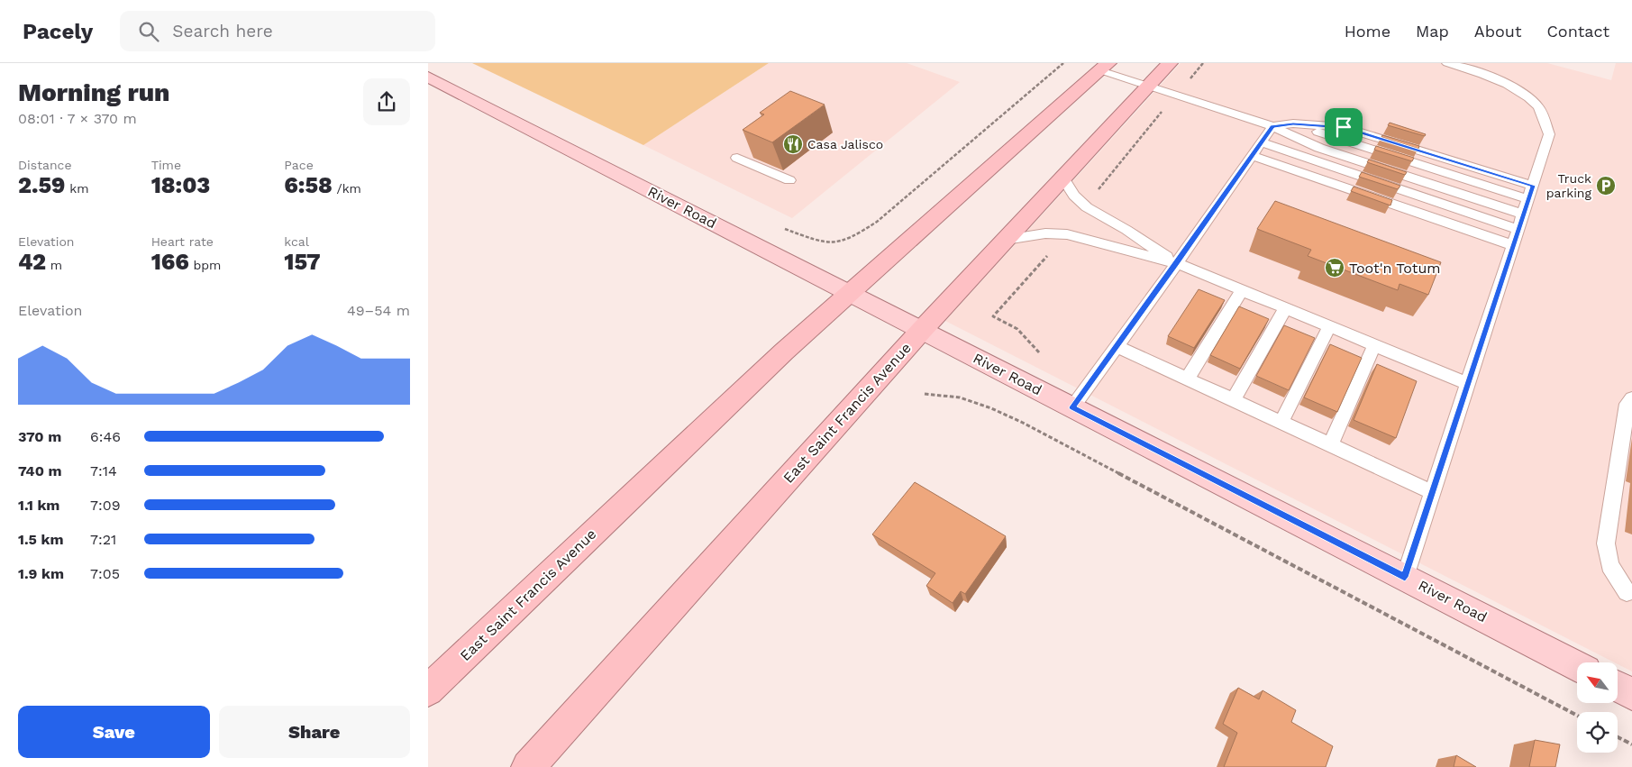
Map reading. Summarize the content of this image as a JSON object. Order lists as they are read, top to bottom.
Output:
{
  "streets": {
    "highway": ["East Saint Francis Avenue"],
    "main road": ["River Road"]
  },
  "crossings": [
    ["River Road", "East Saint Francis Avenue"]
  ],
  "places": {
    "restaurant": ["Casa Jalisco"],
    "parking": ["Truck parking"],
    "supermarket": ["Toot'n Totum"]
  },
  "north": "top left",
  "page": {
    "header": "Pacely",
    "search": "Search here",
    "nav": [
      "Home",
      "Map",
      "About",
      "Contact"
    ],
    "heading": ["Morning run", "08:01 · 7 × 370 m"],
    "stats": [
      ["Distance", "2.59 km"],
      ["Time", "18:03"],
      ["Pace", "6:58 /km"],
      ["Elevation", "42 m"],
      ["Heart rate", "166 bpm"],
      ["kcal", "157"]
    ],
    "chart": ["Elevation", "49–54 m"],
    "list": [
      {
        "name": "370 m",
        "note": "6:46"
      },
      {
        "name": "740 m",
        "note": "7:14"
      },
      {
        "name": "1.1 km",
        "note": "7:09"
      },
      {
        "name": "1.5 km",
        "note": "7:21"
      },
      {
        "name": "1.9 km",
        "note": "7:05"
      }
    ],
    "buttons": ["Save", "Share"]
  }
}
